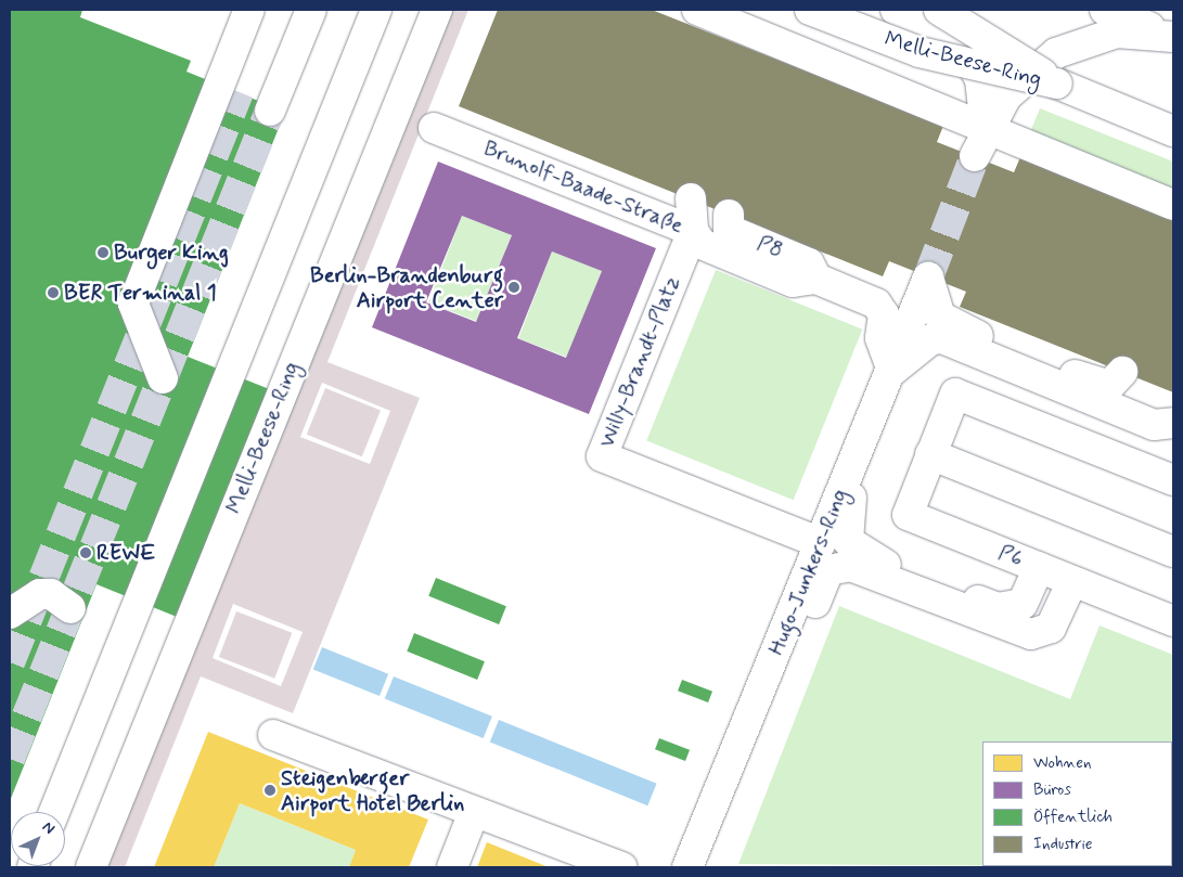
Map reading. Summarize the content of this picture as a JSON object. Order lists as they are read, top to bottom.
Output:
{
  "streets": {
    "street": [
      "Melli-Beese-Ring",
      "Brunolf-Baade-Straße",
      "P8",
      "Willy-Brandt-Platz",
      "P6",
      "Hugo-Junkers-Ring"
    ]
  },
  "crossings": [
    ["Brunolf-Baade-Straße", "P8"],
    ["Brunolf-Baade-Straße", "Willy-Brandt-Platz"],
    ["Willy-Brandt-Platz", "Hugo-Junkers-Ring"]
  ],
  "places": [
    "Burger King",
    "Berlin-Brandenburg Airport Center",
    "BER Terminal 1",
    "REWE",
    "Steigenberger Airport Hotel Berlin"
  ],
  "legend": [
    "Wohnen",
    "Büros",
    "Öffentlich",
    "Industrie"
  ],
  "north": "top right"
}
